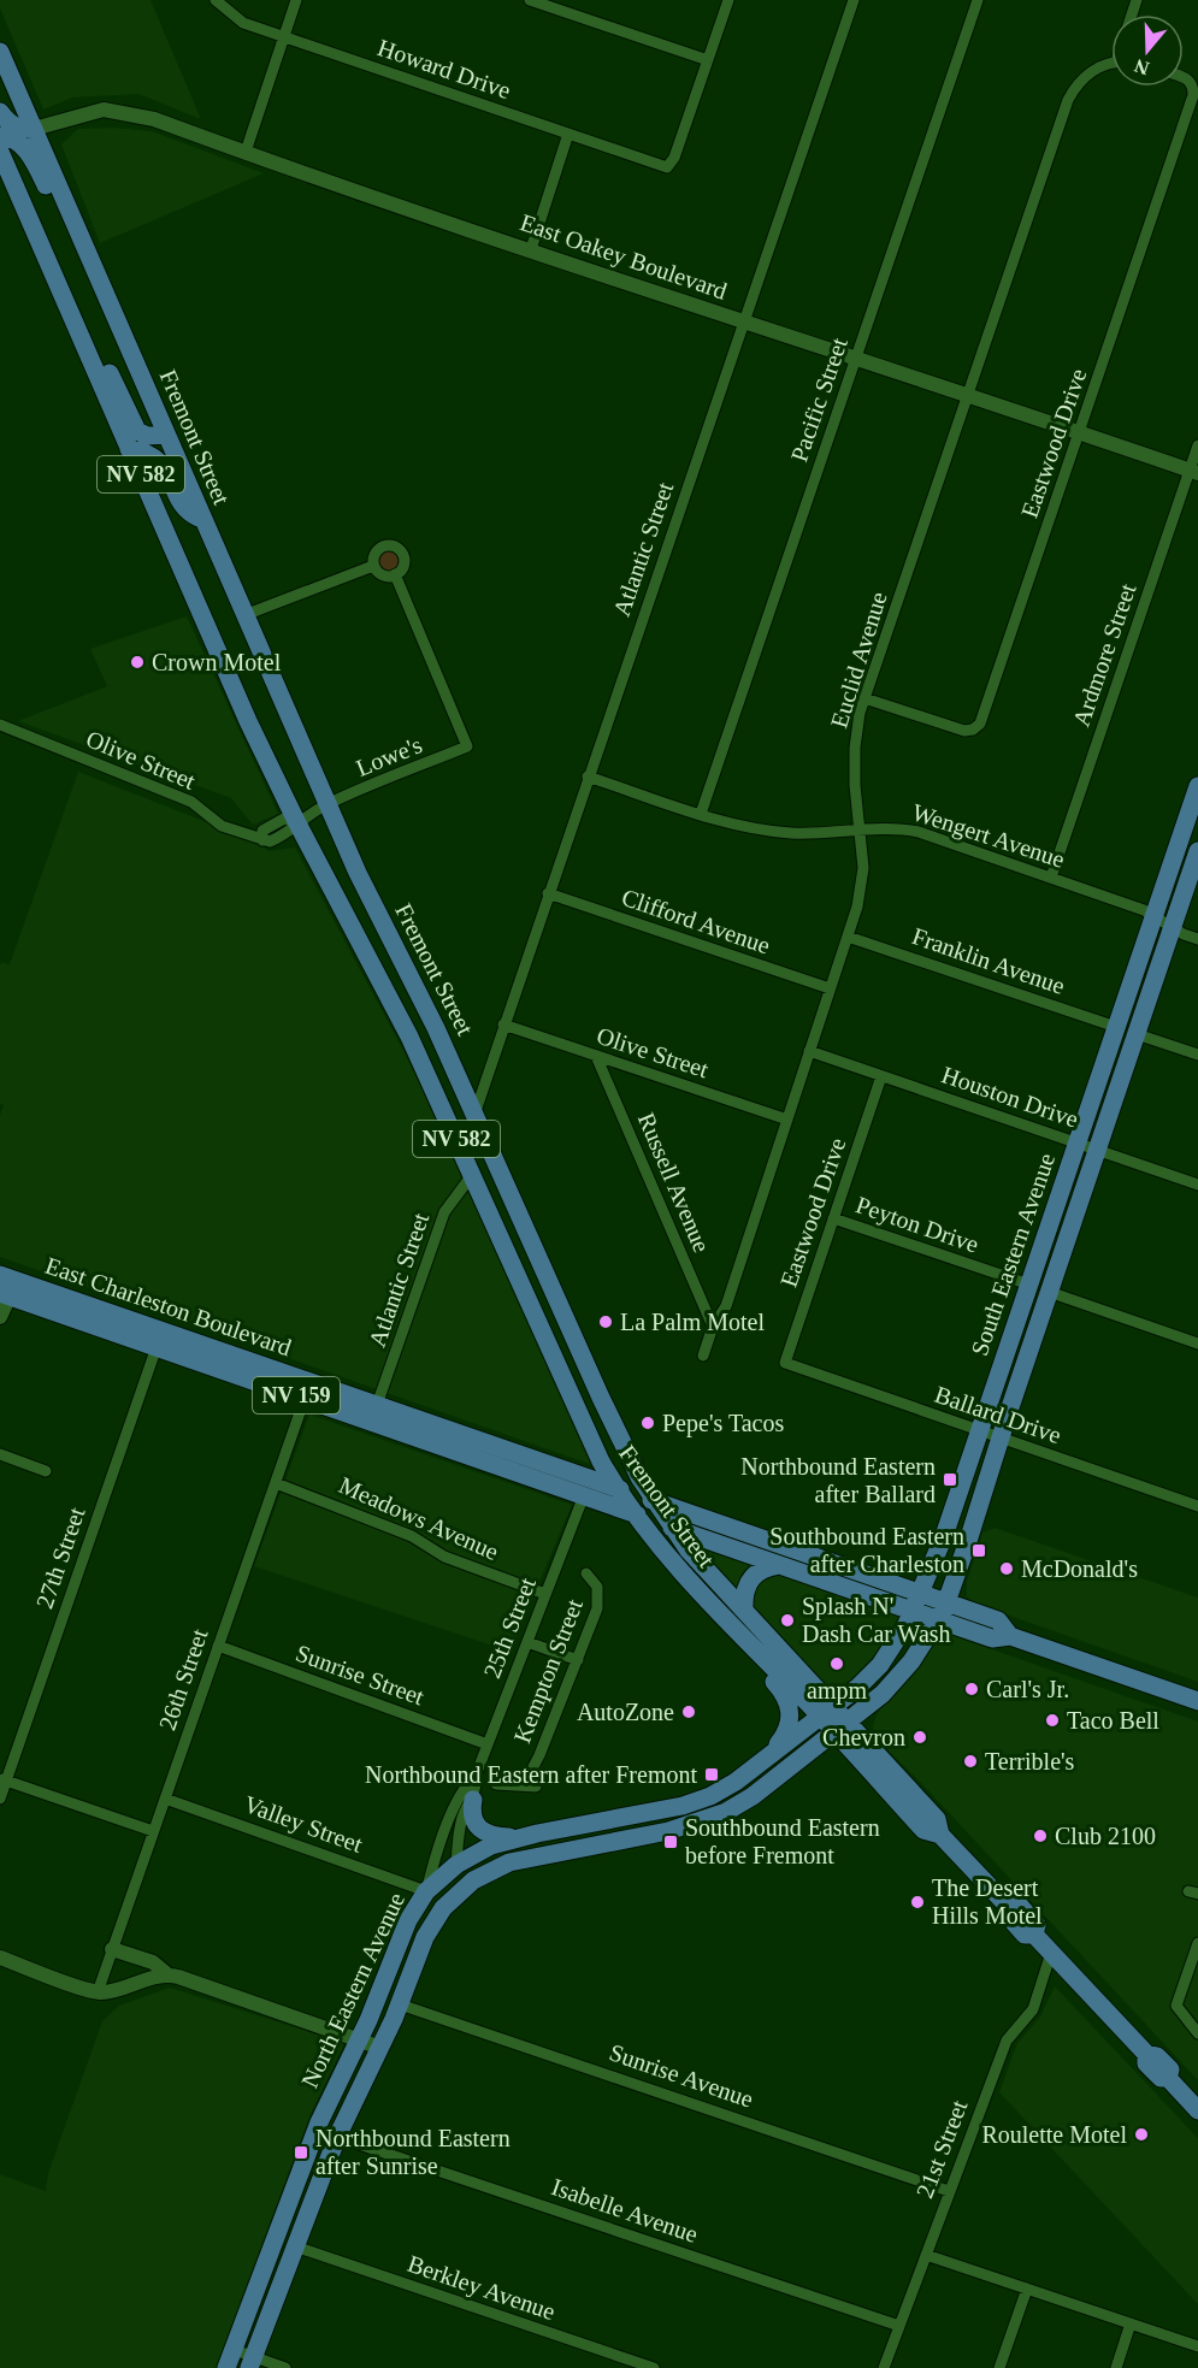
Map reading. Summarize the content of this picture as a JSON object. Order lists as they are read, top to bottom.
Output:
{
  "streets": {
    "main road": [
      "Fremont Street",
      "NV 582",
      "South Eastern Avenue",
      "East Charleston Boulevard",
      "NV 159",
      "North Eastern Avenue"
    ],
    "street": [
      "Howard Drive",
      "East Oakey Boulevard",
      "Pacific Street",
      "Eastwood Drive",
      "Atlantic Street",
      "Ardmore Street",
      "Euclid Avenue",
      "Lowe's",
      "Olive Street",
      "Wengert Avenue",
      "Clifford Avenue",
      "Franklin Avenue",
      "Houston Drive",
      "Russell Avenue",
      "Peyton Drive",
      "Ballard Drive",
      "Meadows Avenue",
      "27th Street",
      "25th Street",
      "Kempton Street",
      "Sunrise Street",
      "26th Street",
      "Valley Street",
      "Sunrise Avenue",
      "21st Street",
      "Isabelle Avenue",
      "Berkley Avenue"
    ]
  },
  "crossings": [
    ["East Oakey Boulevard", "Pacific Street"],
    ["East Oakey Boulevard", "Fremont Street"],
    ["East Oakey Boulevard", "Eastwood Drive"],
    ["East Oakey Boulevard", "Atlantic Street"],
    ["East Oakey Boulevard", "Ardmore Street"],
    ["East Oakey Boulevard", "Euclid Avenue"],
    ["Pacific Street", "Wengert Avenue"],
    ["Fremont Street", "Atlantic Street"],
    ["Fremont Street", "Lowe's"],
    ["Fremont Street", "Olive Street"],
    ["Fremont Street", "South Eastern Avenue"],
    ["Fremont Street", "East Charleston Boulevard"],
    ["Fremont Street", "North Eastern Avenue"],
    ["Fremont Street", "21st Street"],
    ["Eastwood Drive", "Euclid Avenue"],
    ["Eastwood Drive", "Houston Drive"],
    ["Eastwood Drive", "Peyton Drive"],
    ["Eastwood Drive", "Ballard Drive"],
    ["Atlantic Street", "Olive Street"],
    ["Atlantic Street", "Wengert Avenue"],
    ["Atlantic Street", "Clifford Avenue"],
    ["Atlantic Street", "East Charleston Boulevard"],
    ["Ardmore Street", "Wengert Avenue"],
    ["Euclid Avenue", "Olive Street"],
    ["Euclid Avenue", "Wengert Avenue"],
    ["Euclid Avenue", "Clifford Avenue"],
    ["Euclid Avenue", "Franklin Avenue"],
    ["Euclid Avenue", "Houston Drive"],
    ["Euclid Avenue", "Russell Avenue"],
    ["Lowe's", "Olive Street"],
    ["Olive Street", "Russell Avenue"],
    ["Wengert Avenue", "South Eastern Avenue"],
    ["Franklin Avenue", "South Eastern Avenue"],
    ["Houston Drive", "South Eastern Avenue"],
    ["Peyton Drive", "South Eastern Avenue"],
    ["South Eastern Avenue", "East Charleston Boulevard"],
    ["South Eastern Avenue", "Ballard Drive"],
    ["South Eastern Avenue", "North Eastern Avenue"],
    ["East Charleston Boulevard", "27th Street"],
    ["East Charleston Boulevard", "25th Street"],
    ["East Charleston Boulevard", "26th Street"],
    ["Meadows Avenue", "25th Street"],
    ["Meadows Avenue", "26th Street"],
    ["25th Street", "Sunrise Street"],
    ["25th Street", "Valley Street"],
    ["25th Street", "North Eastern Avenue"],
    ["Sunrise Street", "26th Street"],
    ["26th Street", "Valley Street"],
    ["Valley Street", "North Eastern Avenue"],
    ["North Eastern Avenue", "Sunrise Avenue"],
    ["North Eastern Avenue", "Isabelle Avenue"],
    ["North Eastern Avenue", "Berkley Avenue"],
    ["Sunrise Avenue", "21st Street"],
    ["21st Street", "Isabelle Avenue"]
  ],
  "places": {
    "other": [
      "Crown Motel",
      "La Palm Motel",
      "Pepe's Tacos",
      "McDonald's",
      "Splash N' Dash Car Wash",
      "ampm",
      "Carl's Jr.",
      "AutoZone",
      "Taco Bell",
      "Chevron",
      "Terrible's",
      "Club 2100",
      "The Desert Hills Motel",
      "Roulette Motel"
    ],
    "transit": [
      "Northbound Eastern after Ballard",
      "Southbound Eastern after Charleston",
      "Northbound Eastern after Fremont",
      "Southbound Eastern before Fremont",
      "Northbound Eastern after Sunrise"
    ]
  },
  "north": "bottom"
}
